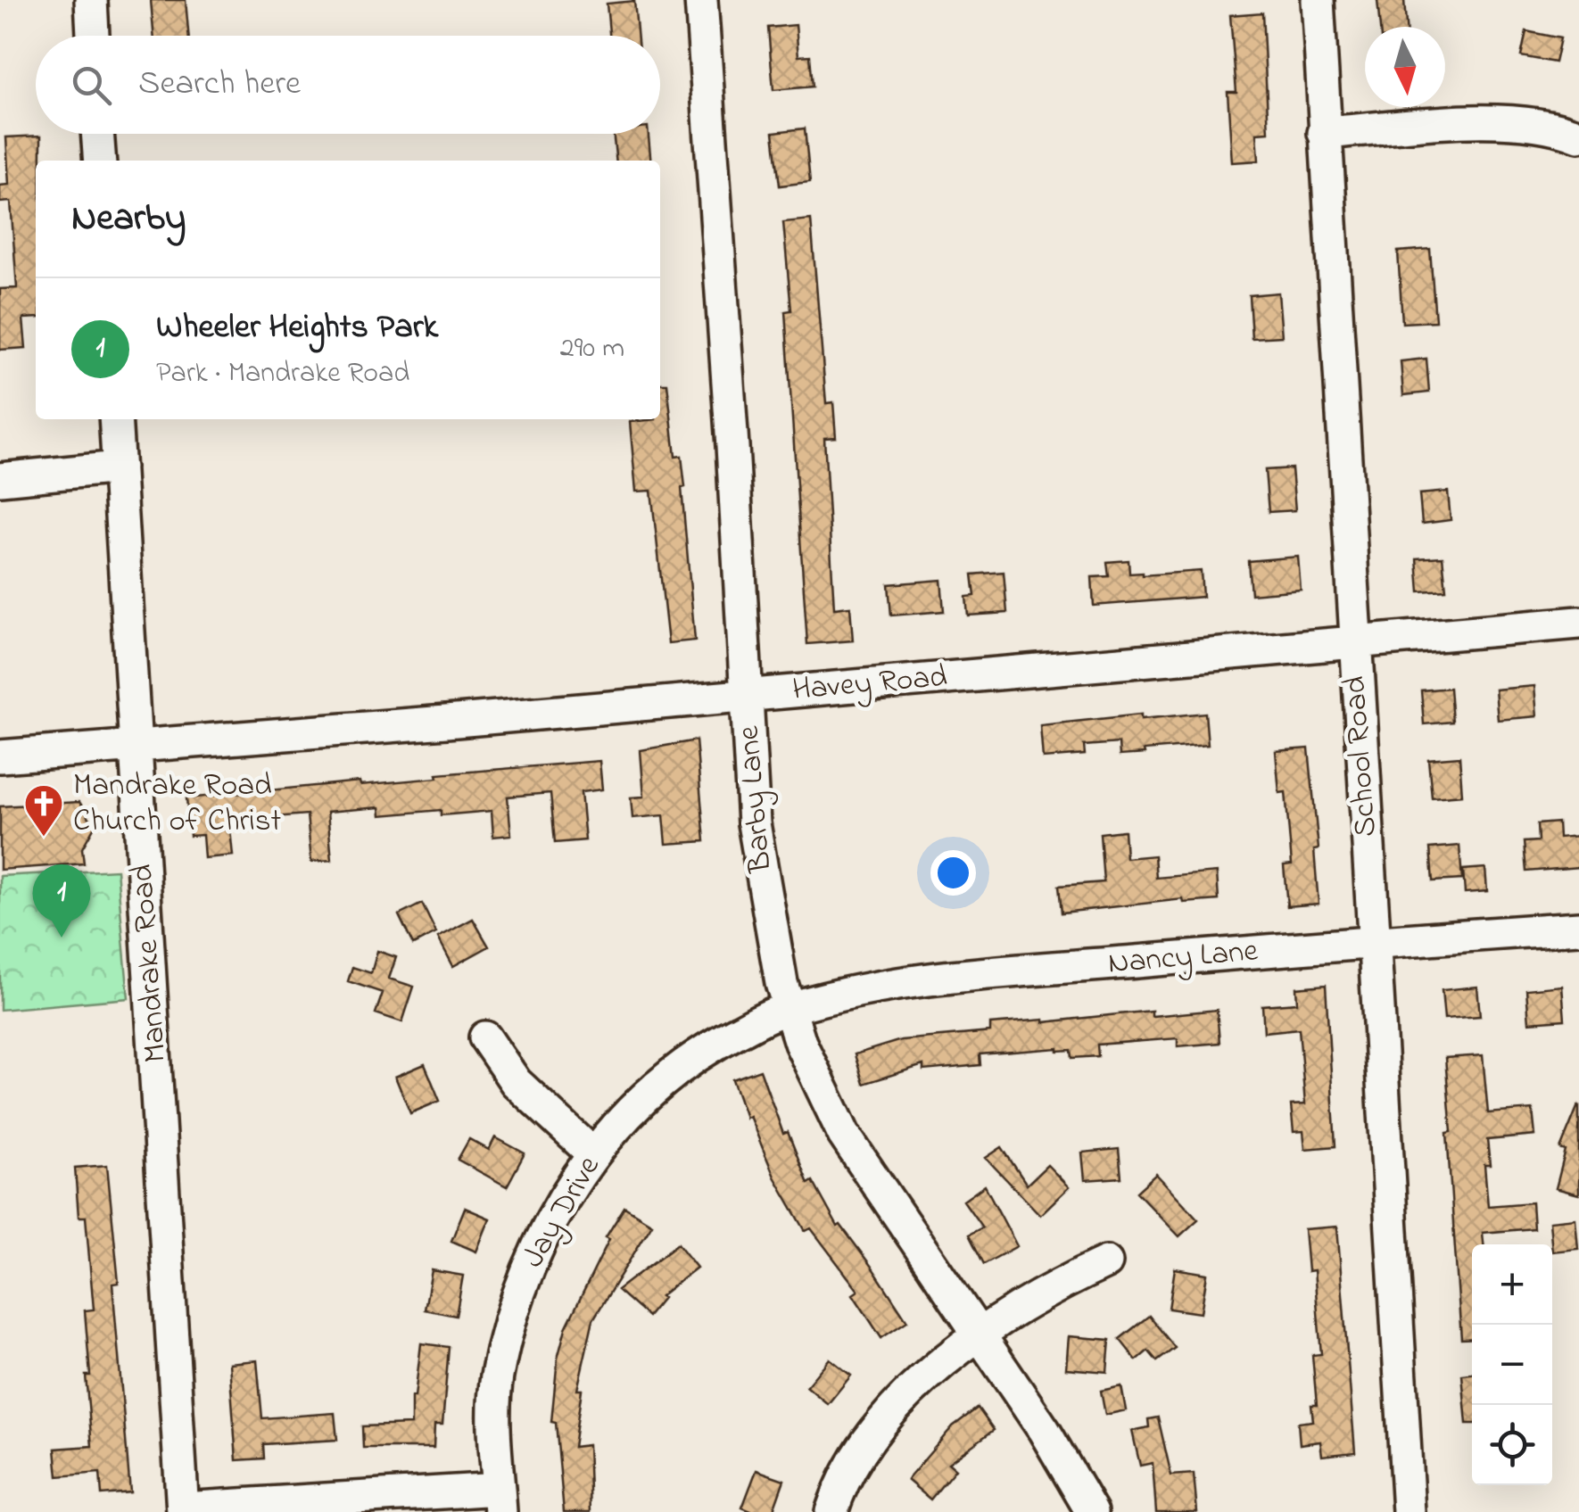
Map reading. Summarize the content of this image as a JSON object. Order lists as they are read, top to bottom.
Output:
{
  "streets": {
    "street": [
      "Havey Road",
      "School Road",
      "Barby Lane",
      "Nancy Lane",
      "Mandrake Road",
      "Jay Drive"
    ]
  },
  "crossings": [
    ["Havey Road", "School Road"],
    ["Havey Road", "Barby Lane"],
    ["Havey Road", "Mandrake Road"],
    ["School Road", "Nancy Lane"],
    ["Barby Lane", "Nancy Lane"],
    ["Barby Lane", "Jay Drive"],
    ["Nancy Lane", "Jay Drive"]
  ],
  "places": {
    "church": ["Mandrake Road Church of Christ"]
  },
  "north": "bottom",
  "page": {
    "search": "Search here",
    "heading": "Nearby",
    "list": [
      {
        "mark": "1",
        "name": "Wheeler Heights Park",
        "note": "Park · Mandrake Road",
        "value": "290 m"
      }
    ],
    "pins": "1",
    "map_buttons": ["+", "−"]
  }
}
